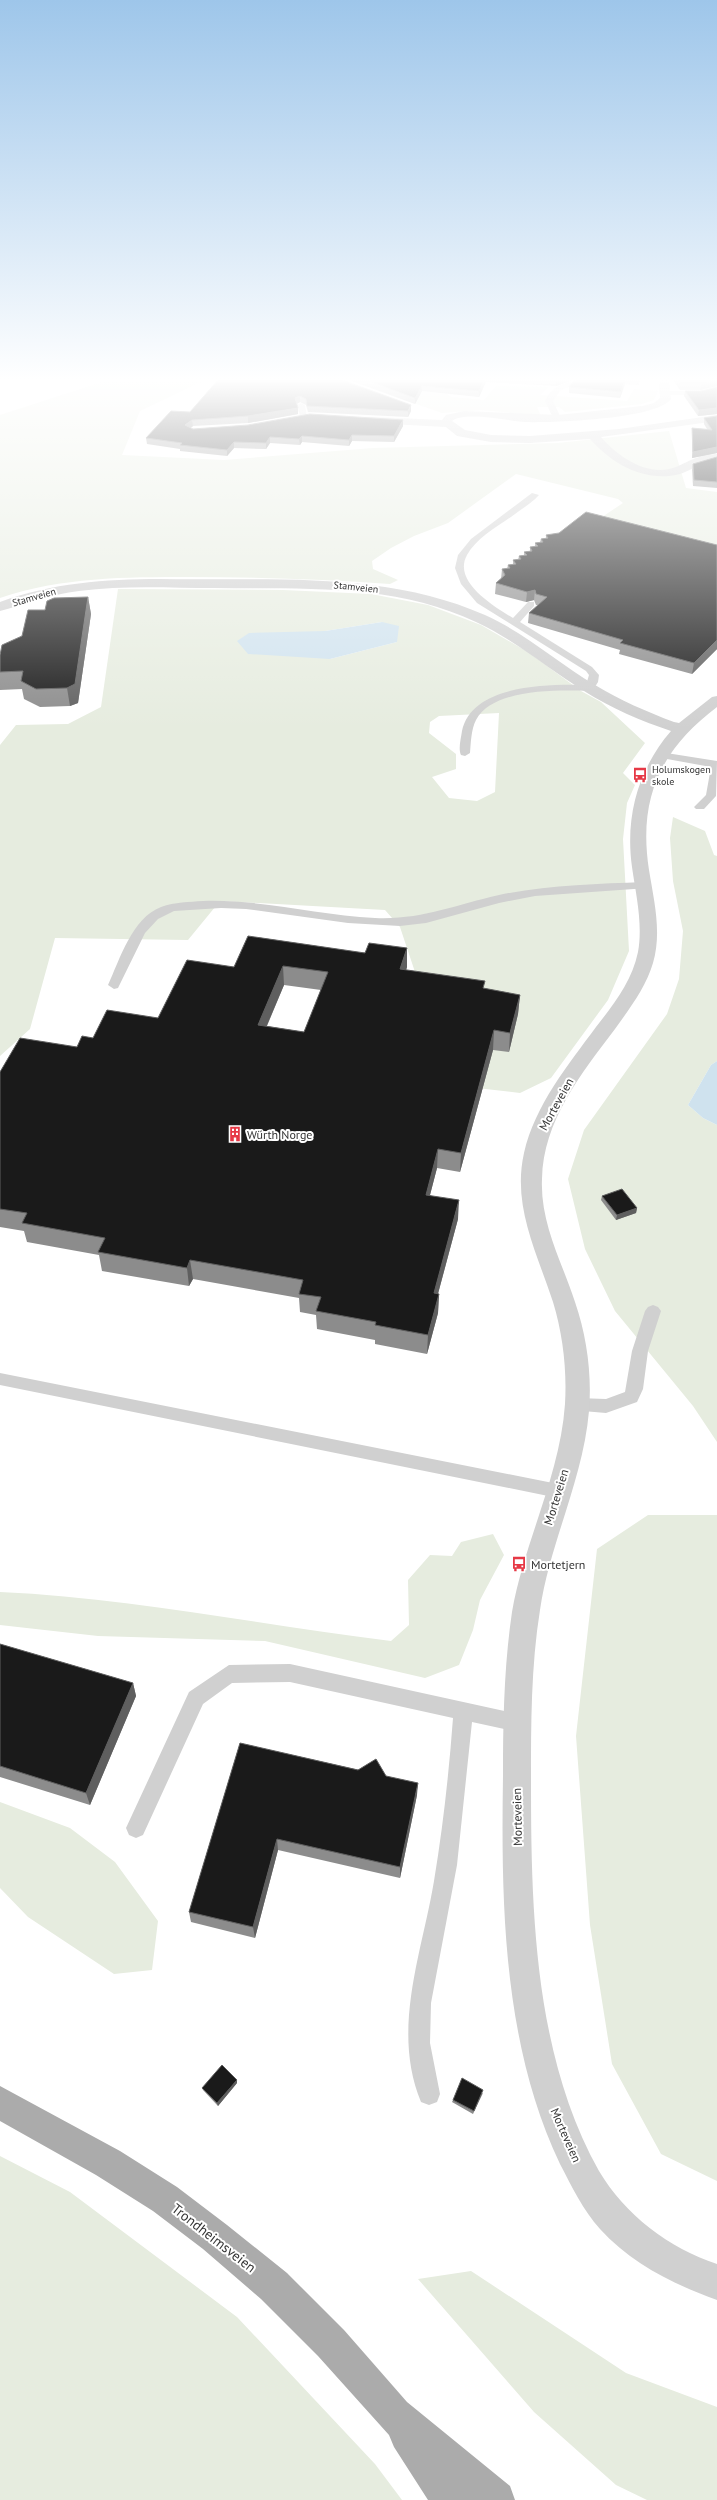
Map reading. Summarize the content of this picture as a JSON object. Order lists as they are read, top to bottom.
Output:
{
  "streets": {
    "main road": ["Trondheimsveien"],
    "street": ["Stamveien", "Morteveien"]
  },
  "crossings": [
    ["Stamveien", "Morteveien"]
  ],
  "places": {
    "bus stop": ["Holumskogen skole", "Mortetjern"],
    "building": ["Würth Norge"]
  }
}
